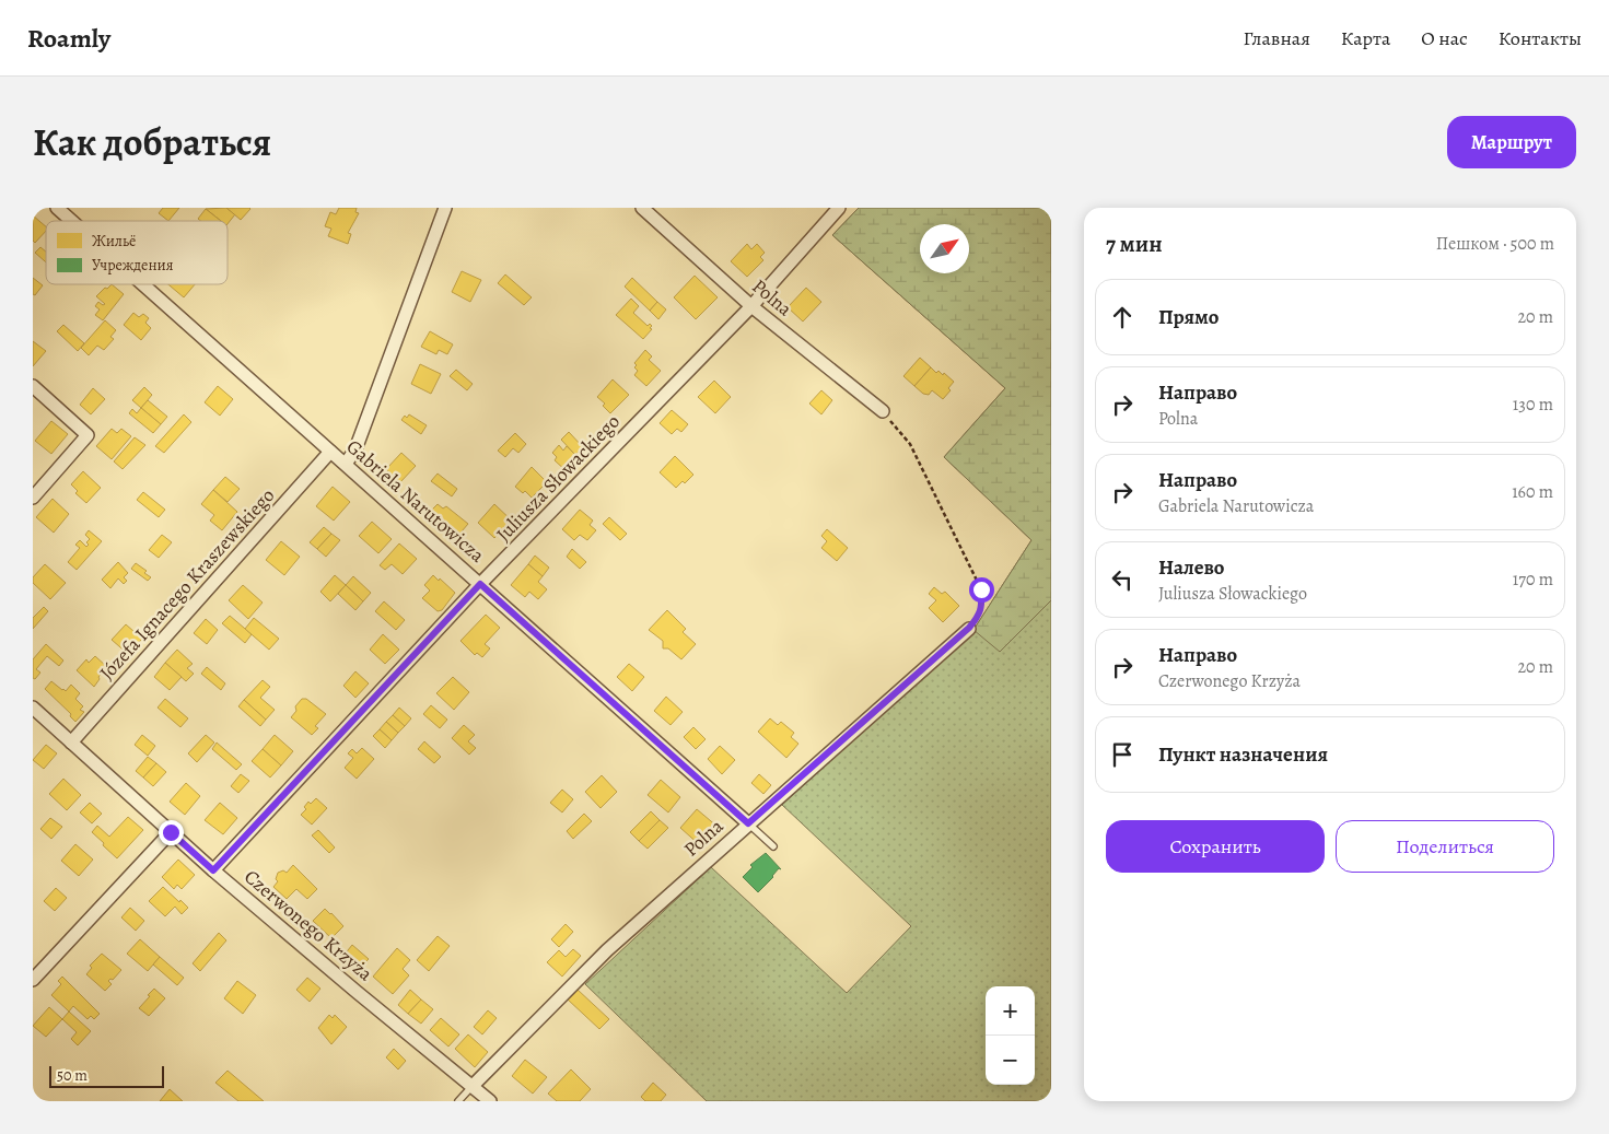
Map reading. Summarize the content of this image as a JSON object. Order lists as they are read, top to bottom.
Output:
{
  "streets": {
    "street": [
      "Polna",
      "Juliusza Słowackiego",
      "Gabriela Narutowicza",
      "Józefa Ignacego Kraszewskiego",
      "Czerwonego Krzyża"
    ]
  },
  "crossings": [
    ["Polna", "Juliusza Słowackiego"],
    ["Polna", "Gabriela Narutowicza"],
    ["Polna", "Czerwonego Krzyża"],
    ["Juliusza Słowackiego", "Gabriela Narutowicza"],
    ["Juliusza Słowackiego", "Czerwonego Krzyża"],
    ["Gabriela Narutowicza", "Józefa Ignacego Kraszewskiego"],
    ["Józefa Ignacego Kraszewskiego", "Czerwonego Krzyża"]
  ],
  "legend": ["Жильё", "Учреждения"],
  "scale_bar": "50 m",
  "north": "top right",
  "page": {
    "header": "Roamly",
    "nav": [
      "Главная",
      "Карта",
      "О нас",
      "Контакты"
    ],
    "title": "Как добраться",
    "buttons": [
      "Маршрут",
      ["Сохранить", "Поделиться"]
    ],
    "heading": ["7 мин", "Пешком · 500 m"],
    "list": [
      ["Прямо", "20 m"],
      ["Направо", "Polna", "130 m"],
      ["Направо", "Gabriela Narutowicza", "160 m"],
      ["Налево", "Juliusza Słowackiego", "170 m"],
      ["Направо", "Czerwonego Krzyża", "20 m"],
      "Пункт назначения"
    ],
    "map_buttons": ["+", "−"],
    "scale": "50 m"
  }
}
